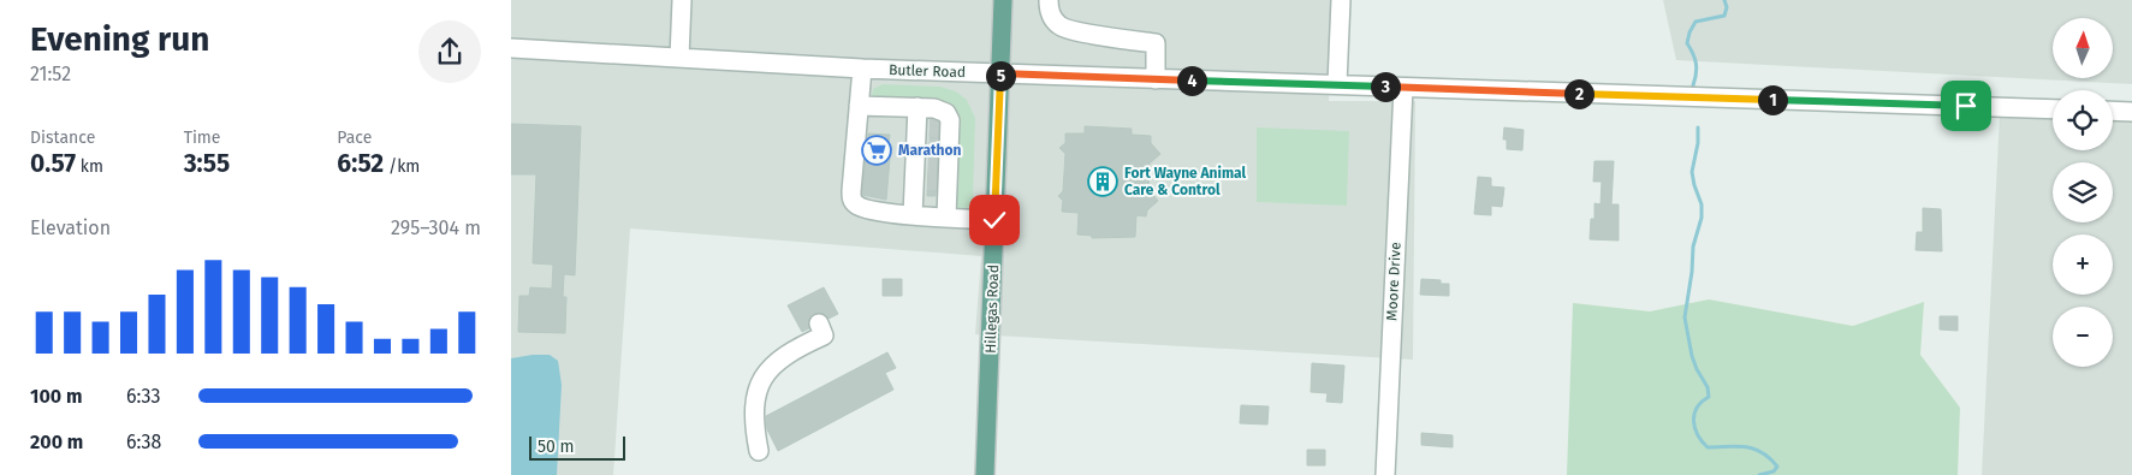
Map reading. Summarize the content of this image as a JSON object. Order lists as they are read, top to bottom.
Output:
{
  "streets": {
    "main road": ["Hillegas Road"],
    "street": ["Butler Road", "Moore Drive"]
  },
  "crossings": [
    ["Butler Road", "Moore Drive"],
    ["Butler Road", "Hillegas Road"]
  ],
  "places": {
    "supermarket": ["Marathon"],
    "building": ["Fort Wayne Animal Care & Control"]
  },
  "scale_bar": "50 m",
  "north": "top",
  "page": {
    "heading": ["Evening run", "21:52"],
    "map_buttons": ["+", "−"],
    "pins": [
      "5",
      "4",
      "3",
      "2",
      "1"
    ],
    "stats": [
      ["Distance", "0.57 km"],
      ["Time", "3:55"],
      ["Pace", "6:52 /km"]
    ],
    "chart": ["Elevation", "295–304 m"],
    "list": [
      {
        "name": "100 m",
        "note": "6:33"
      },
      {
        "name": "200 m",
        "note": "6:38"
      }
    ],
    "scale": "50 m"
  }
}
